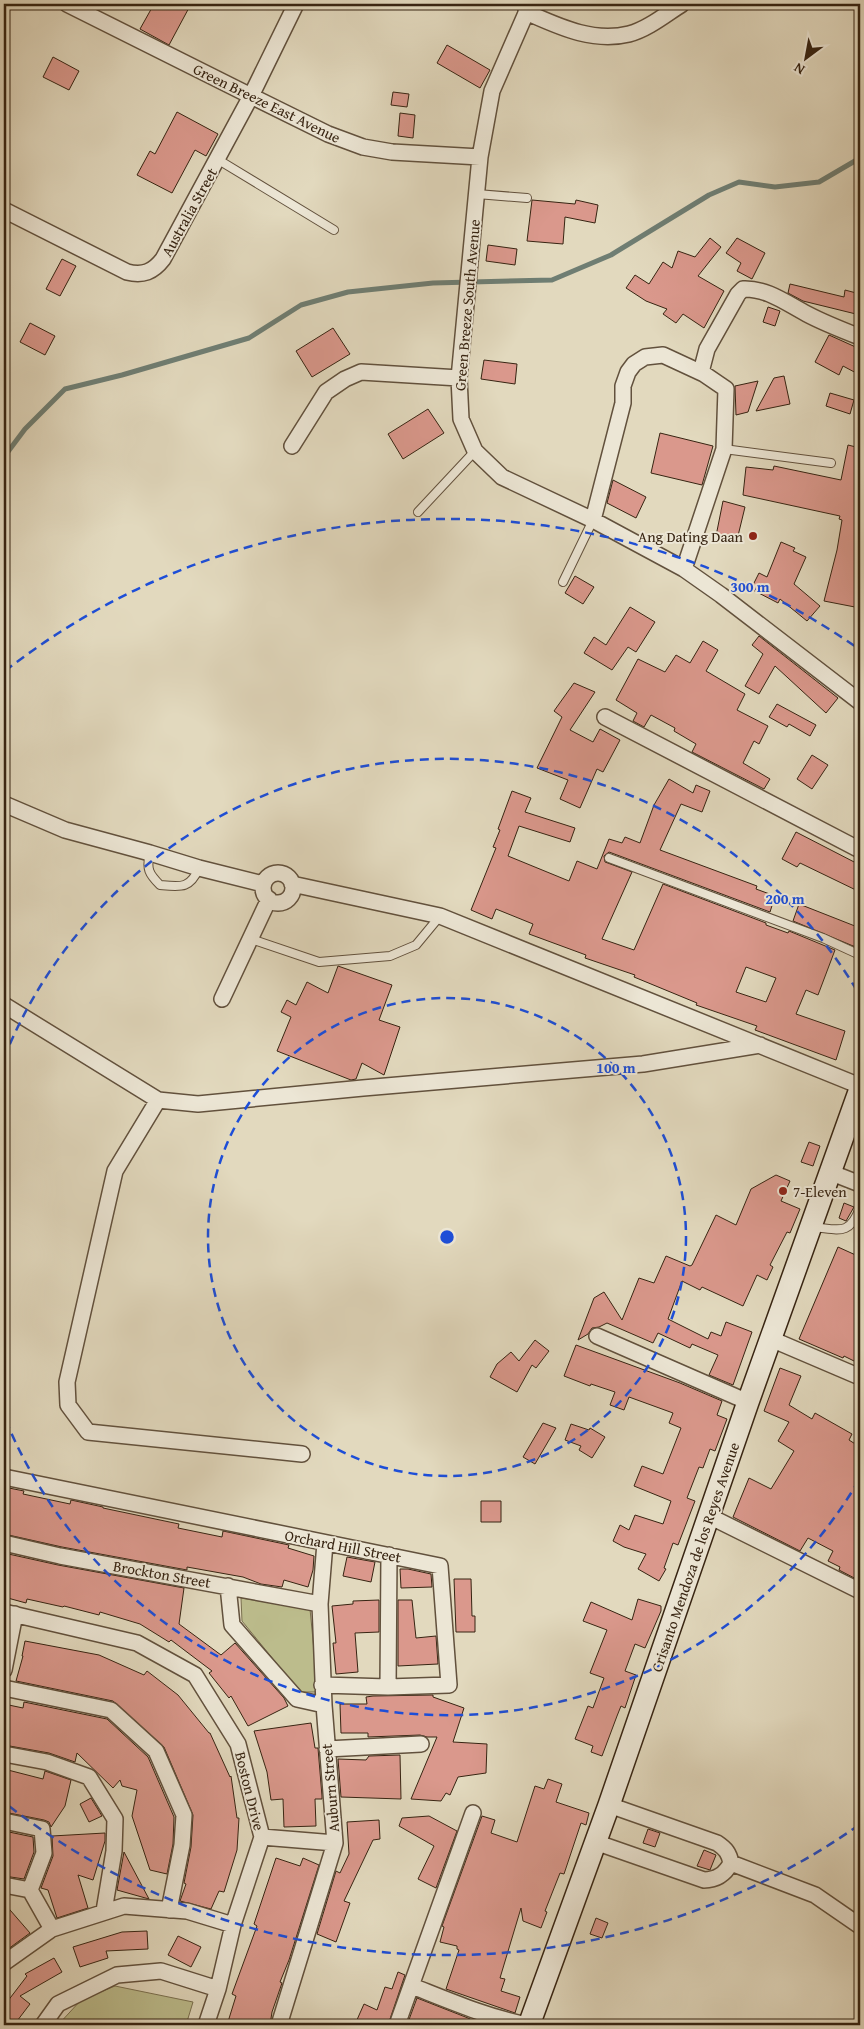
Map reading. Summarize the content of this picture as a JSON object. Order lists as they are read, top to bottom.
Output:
{
  "streets": {
    "main road": ["Crisanto Mendoza de los Reyes Avenue"],
    "street": [
      "Green Breeze East Avenue",
      "Australia Street",
      "Green Breeze South Avenue",
      "Orchard Hill Street",
      "Brockton Street",
      "Auburn Street",
      "Boston Drive"
    ]
  },
  "crossings": [
    ["Green Breeze East Avenue", "Australia Street"],
    ["Green Breeze East Avenue", "Green Breeze South Avenue"],
    ["Orchard Hill Street", "Auburn Street"],
    ["Brockton Street", "Auburn Street"]
  ],
  "places": ["Ang Dating Daan", "7-Eleven"],
  "north": "bottom left",
  "rings": ["300 m", "200 m", "100 m"]
}
